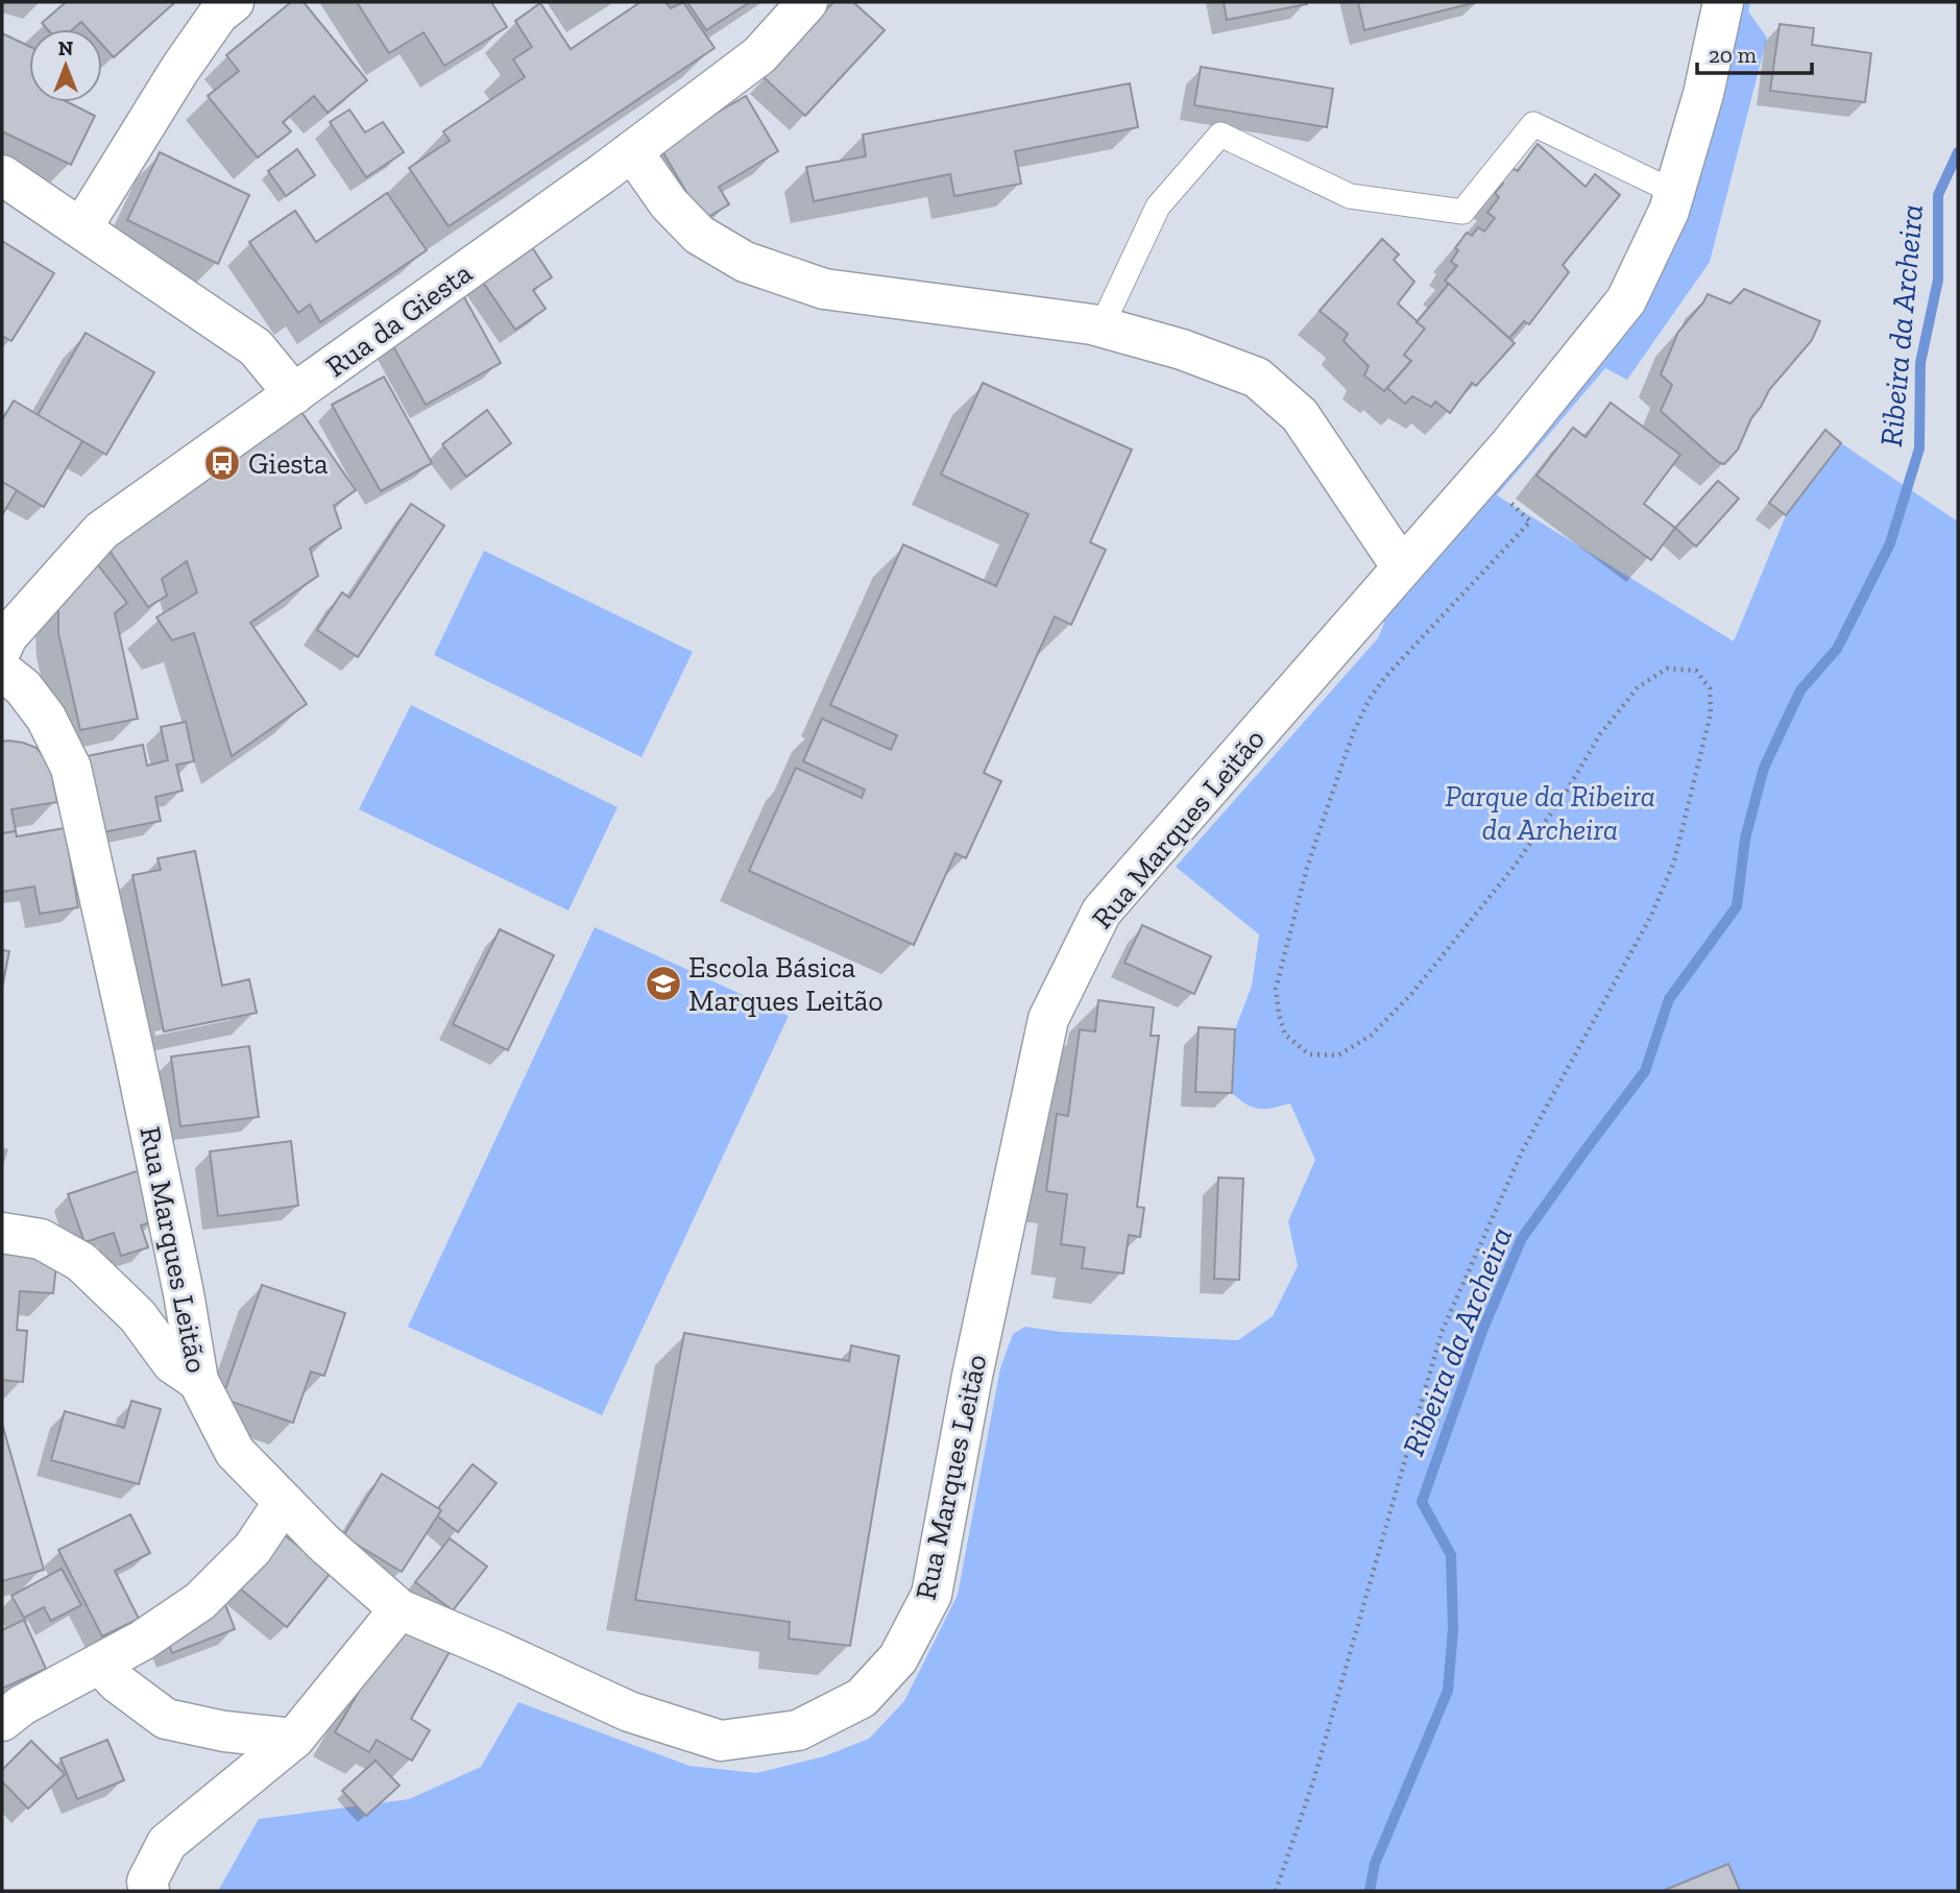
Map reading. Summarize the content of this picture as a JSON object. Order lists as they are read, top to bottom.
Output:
{
  "streets": {
    "street": ["Rua da Giesta", "Rua Marques Leitão"]
  },
  "water": ["Ribeira da Archeira"],
  "parks": ["Parque da Ribeira da Archeira"],
  "places": {
    "bus stop": ["Giesta"],
    "school or university": ["Escola Básica Marques Leitão"]
  },
  "scale_bar": "20 m",
  "north": "top"
}
